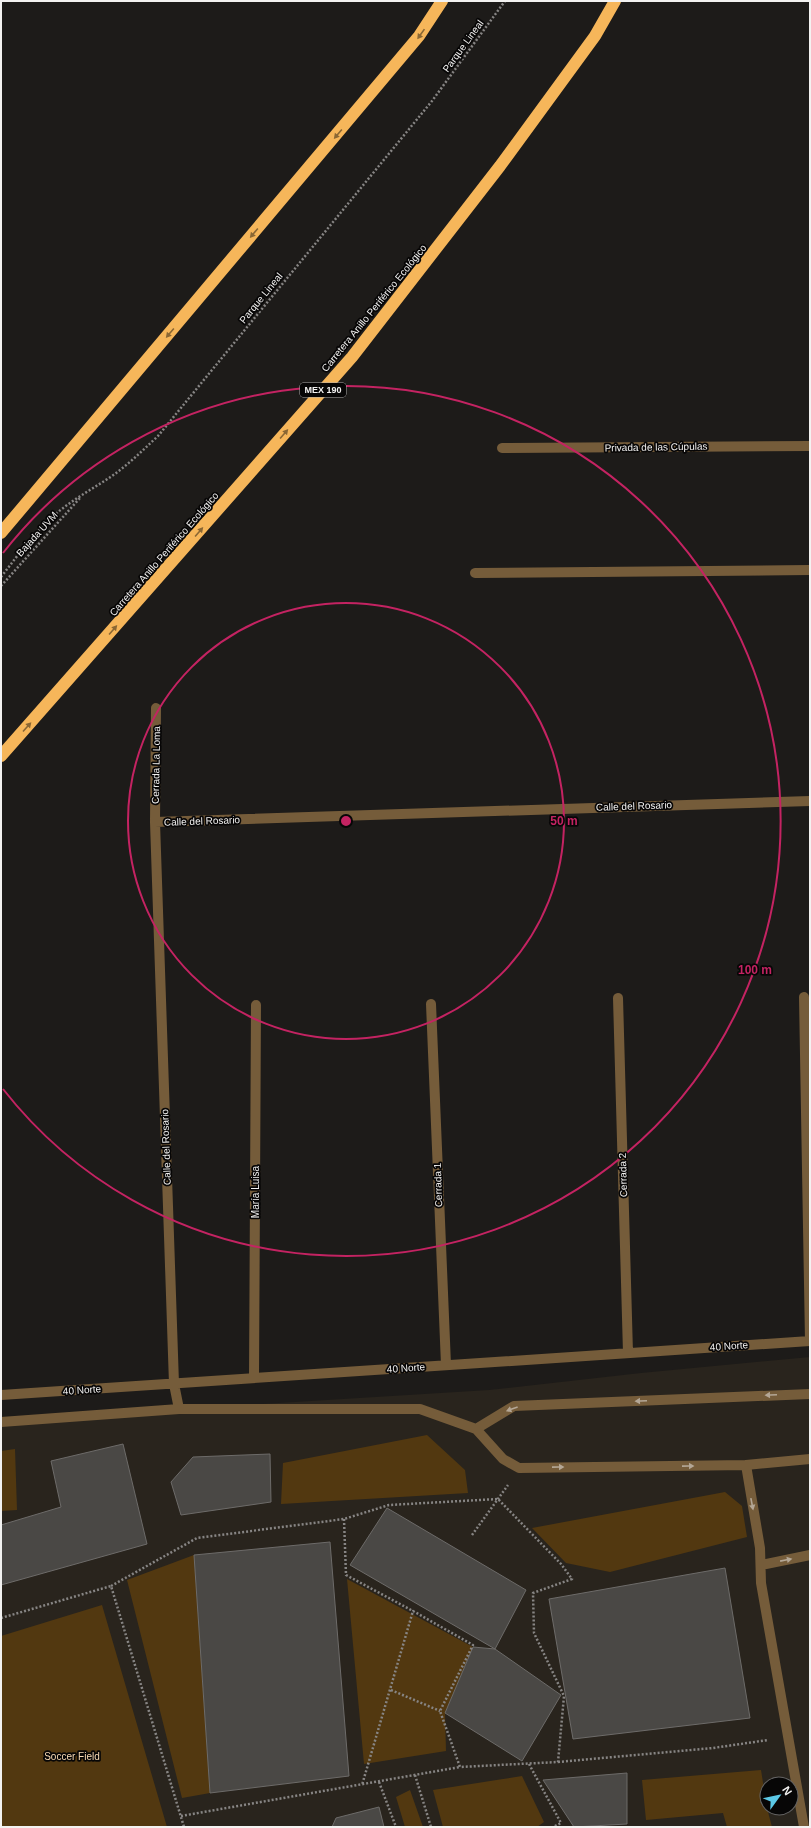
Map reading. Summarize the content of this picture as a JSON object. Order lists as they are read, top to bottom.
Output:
{
  "streets": {
    "highway": ["Carretera Anillo Periférico Ecológico", "MEX 190"],
    "street": [
      "Privada de las Cúpulas",
      "Cerrada La Loma",
      "Calle del Rosario",
      "Cerrada 2",
      "Cerrada 1",
      "María Luisa",
      "40 Norte"
    ],
    "path": ["Parque Lineal", "Bajada UVM"]
  },
  "crossings": [
    ["Parque Lineal", "Bajada UVM"],
    ["Cerrada La Loma", "Calle del Rosario"],
    ["Calle del Rosario", "40 Norte"],
    ["Cerrada 2", "40 Norte"],
    ["Cerrada 1", "40 Norte"],
    ["María Luisa", "40 Norte"]
  ],
  "one_way": ["Carretera Anillo Periférico Ecológico"],
  "parks": ["Soccer Field"],
  "north": "top right",
  "rings": ["50 m", "100 m"]
}
